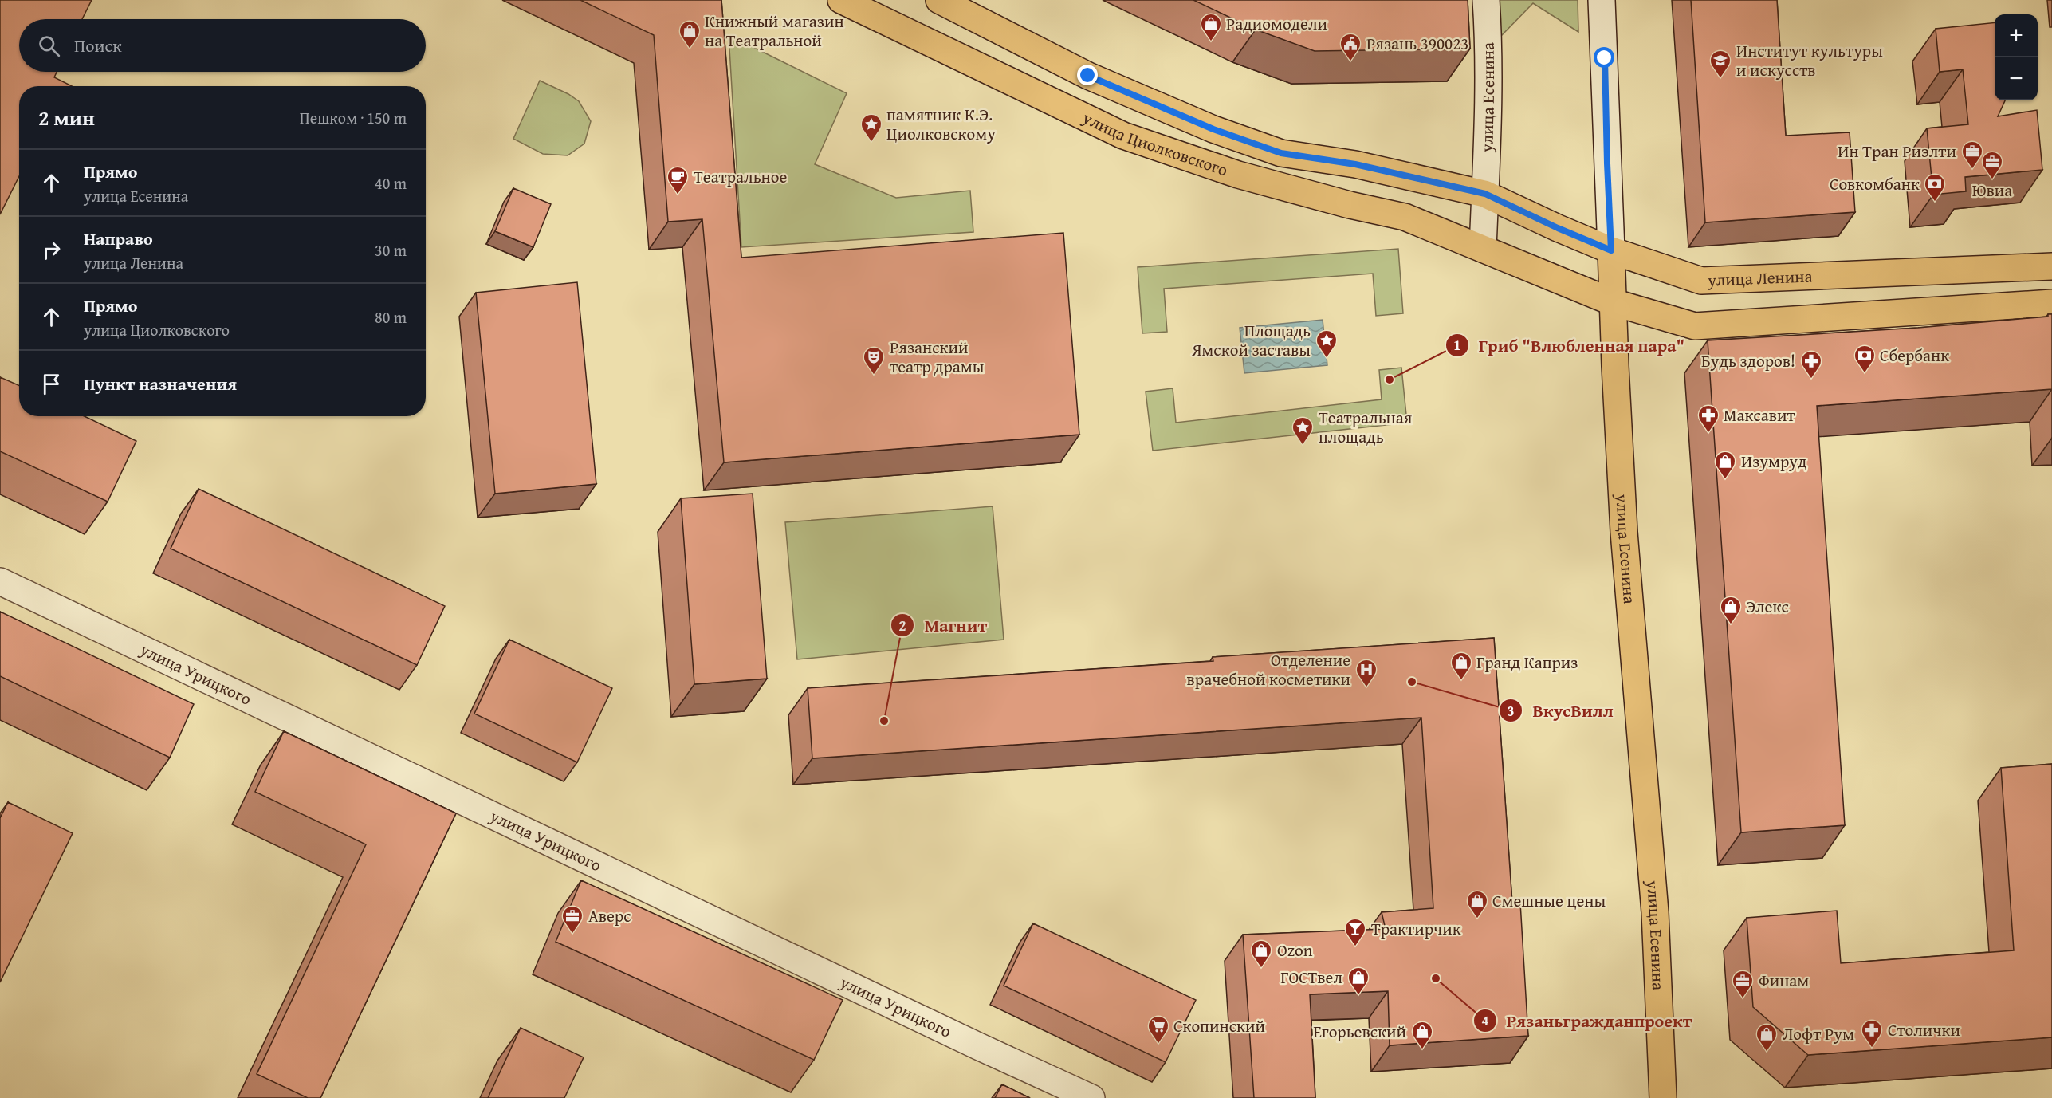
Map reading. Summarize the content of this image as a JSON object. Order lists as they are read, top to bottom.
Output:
{
  "streets": {
    "main road": ["улица Есенина", "улица Циолковского", "улица Ленина"],
    "street": ["улица Урицкого"]
  },
  "crossings": [
    ["улица Есенина", "улица Циолковского"],
    ["улица Есенина", "улица Ленина"],
    ["улица Циолковского", "улица Ленина"]
  ],
  "places": {
    "shop": [
      "Радиомодели",
      "Книжный магазин на Театральной",
      "Изумруд",
      "Элекс",
      "Гранд Каприз",
      "Смешные цены",
      "Ozon",
      "ГОСТвел",
      "Егорьевский",
      "Лофт Рум"
    ],
    "public building": ["Рязань 390023"],
    "school or university": ["Институт культуры и искусств"],
    "place": ["памятник К.Э. Циолковскому", "Площадь Ямской заставы", "Театральная площадь"],
    "office": [
      "Ин Тран Риэлти",
      "Ювиа",
      "Аверс",
      "Финам"
    ],
    "cafe": ["Театральное"],
    "bank": ["Совкомбанк", "Сбербанк"],
    "theatre": ["Рязанский театр драмы"],
    "other": [
      "Гриб \"Влюбленная пара\"",
      "ВкусВилл",
      "Магнит",
      "Рязаньгражданпроект"
    ],
    "pharmacy": ["Будь здоров!", "Максавит", "Столички"],
    "hospital": ["Отделение врачебной косметики"],
    "bar": ["Трактирчик"],
    "supermarket": ["Скопинский"]
  },
  "page": {
    "map_buttons": ["+", "−"],
    "search": "Поиск",
    "heading": ["2 мин", "Пешком · 150 m"],
    "list": [
      ["Прямо", "улица Есенина", "40 m"],
      ["Направо", "улица Ленина", "30 m"],
      ["Прямо", "улица Циолковского", "80 m"],
      "Пункт назначения"
    ]
  }
}
